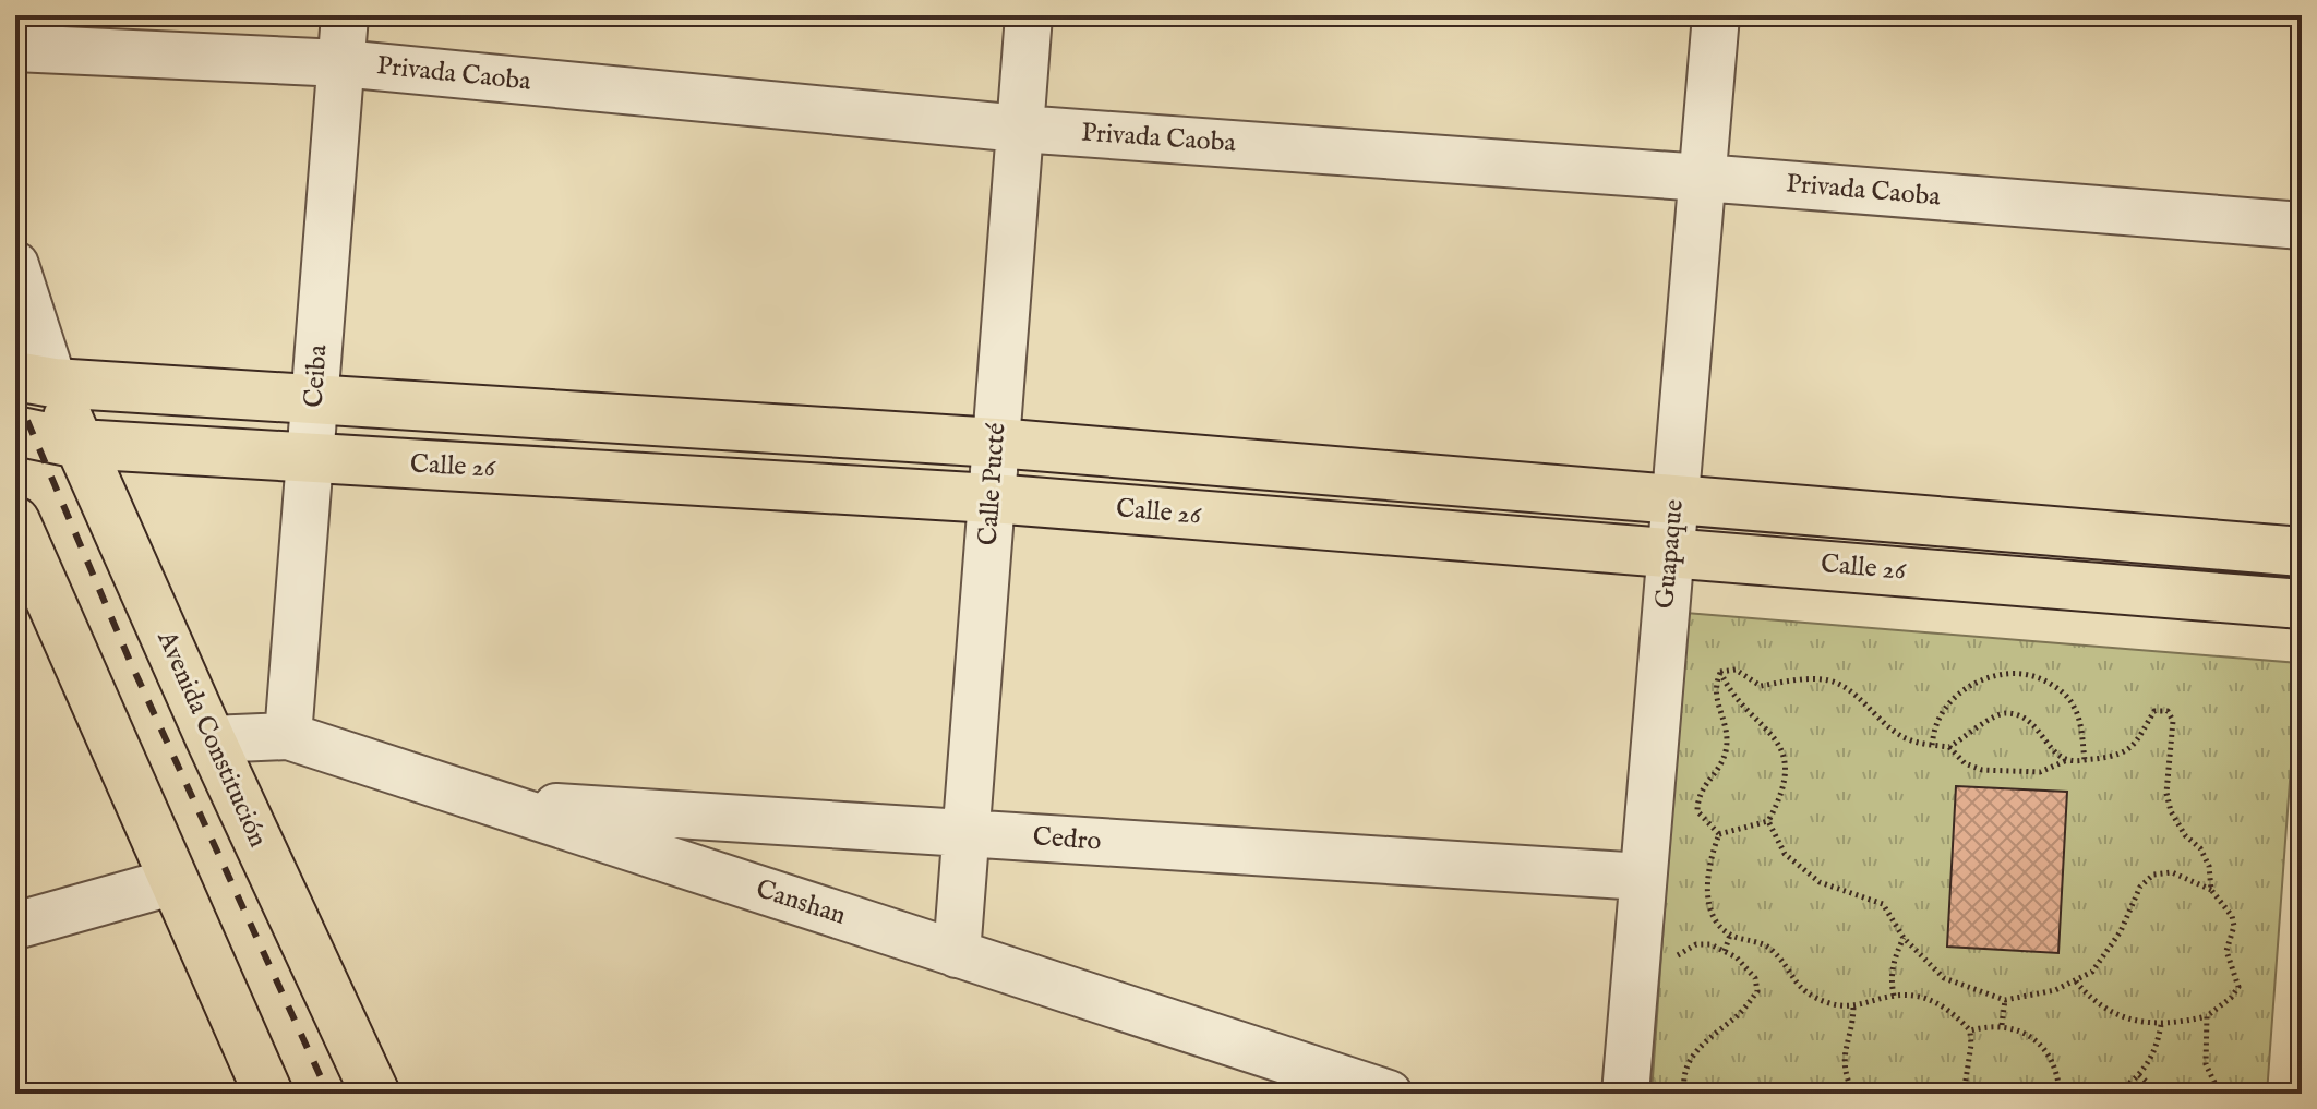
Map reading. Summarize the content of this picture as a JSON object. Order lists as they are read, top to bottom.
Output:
{
  "streets": {
    "main road": ["Calle 26", "Avenida Constitución"],
    "street": [
      "Privada Caoba",
      "Ceiba",
      "Calle Pucté",
      "Guapaque",
      "Cedro",
      "Canshan"
    ]
  },
  "crossings": [
    ["Privada Caoba", "Ceiba"],
    ["Privada Caoba", "Calle Pucté"],
    ["Privada Caoba", "Guapaque"],
    ["Ceiba", "Calle 26"],
    ["Ceiba", "Canshan"],
    ["Calle 26", "Calle Pucté"],
    ["Calle 26", "Guapaque"],
    ["Calle 26", "Avenida Constitución"],
    ["Calle Pucté", "Cedro"],
    ["Calle Pucté", "Canshan"],
    ["Guapaque", "Cedro"],
    ["Avenida Constitución", "Canshan"],
    ["Cedro", "Canshan"]
  ]
}
